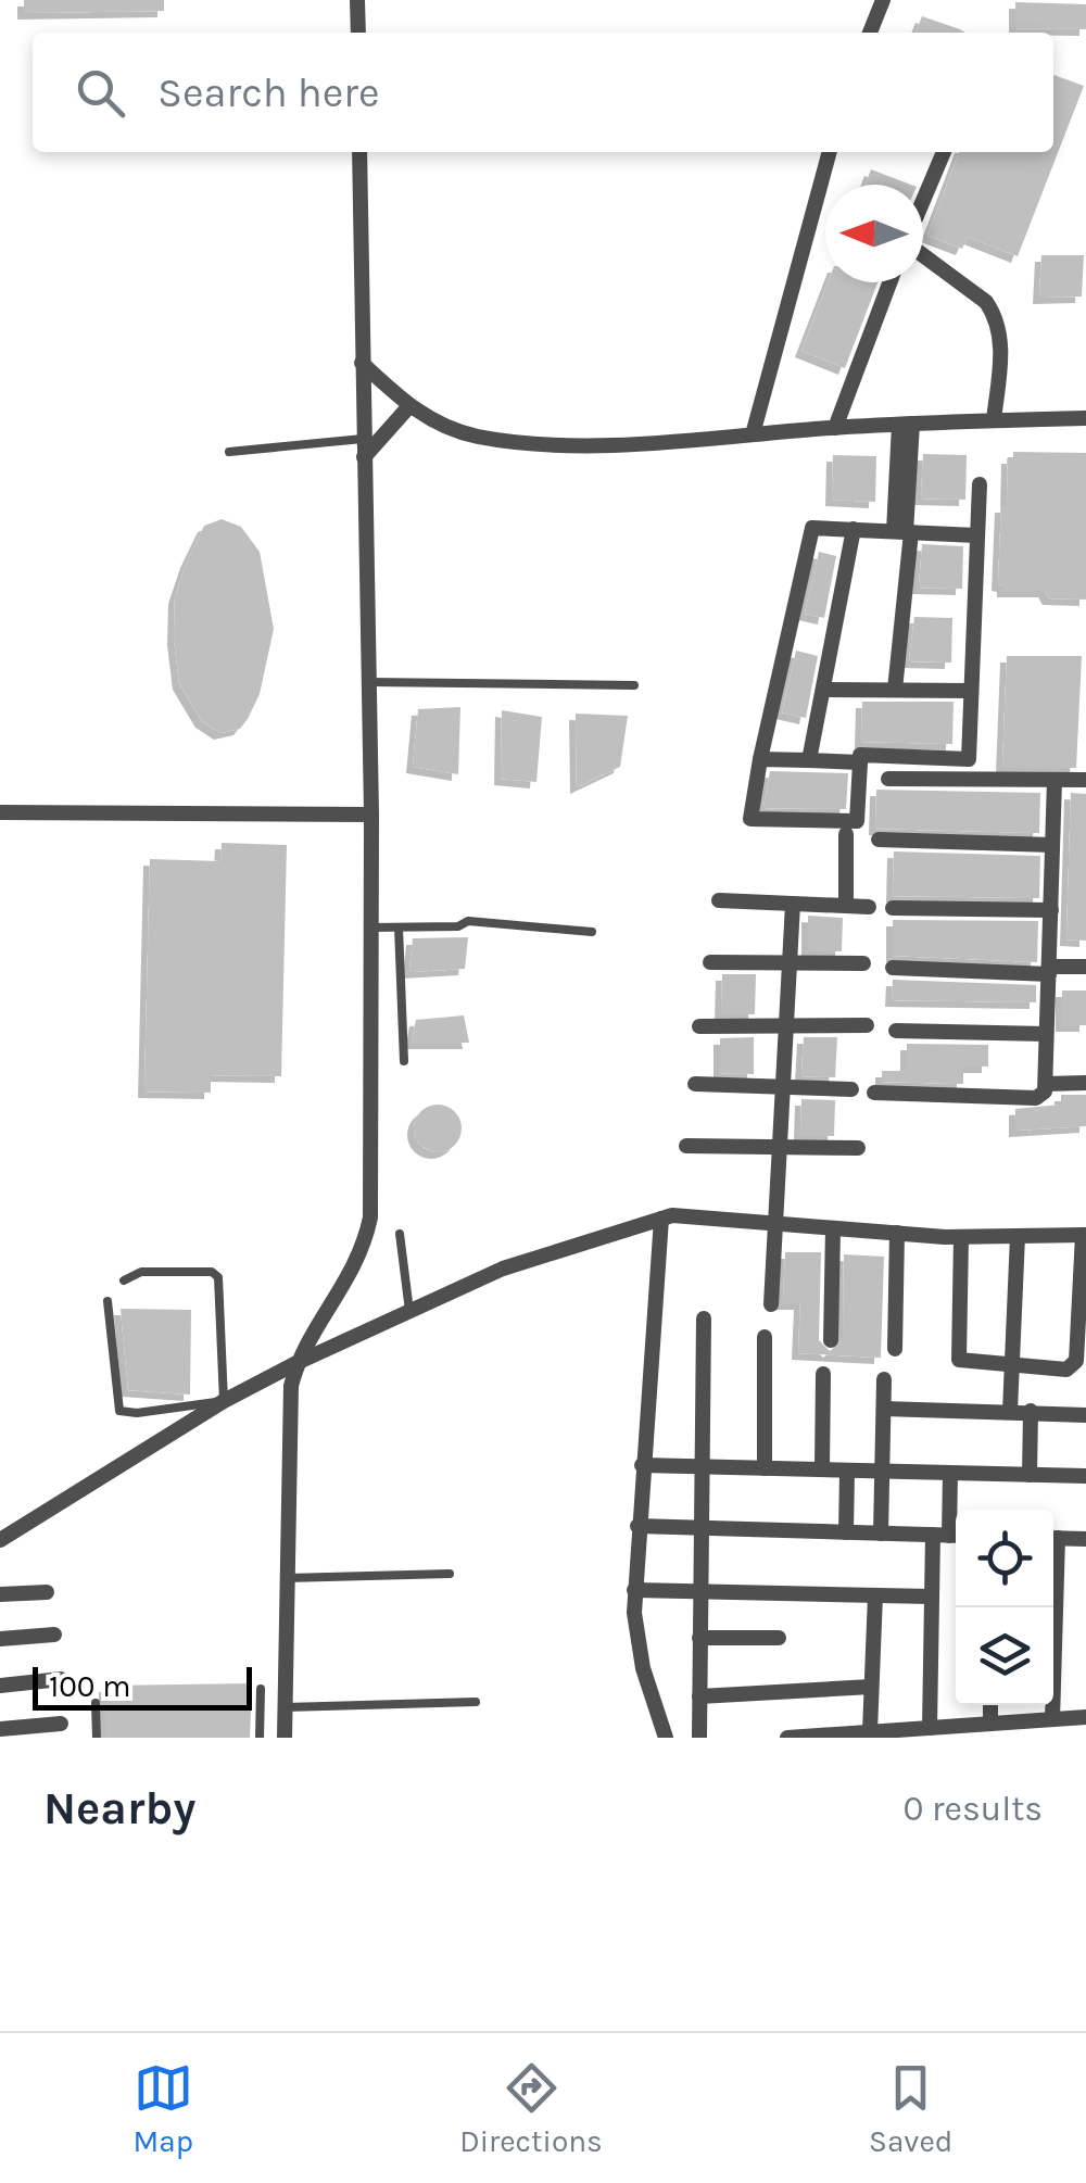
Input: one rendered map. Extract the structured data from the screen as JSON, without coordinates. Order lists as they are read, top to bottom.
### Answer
{
  "scale_bar": "100 m",
  "north": "left",
  "page": {
    "search": "Search here",
    "scale": "100 m",
    "heading": ["Nearby", "0 results"],
    "nav": ["Map", "Directions", "Saved"]
  }
}
